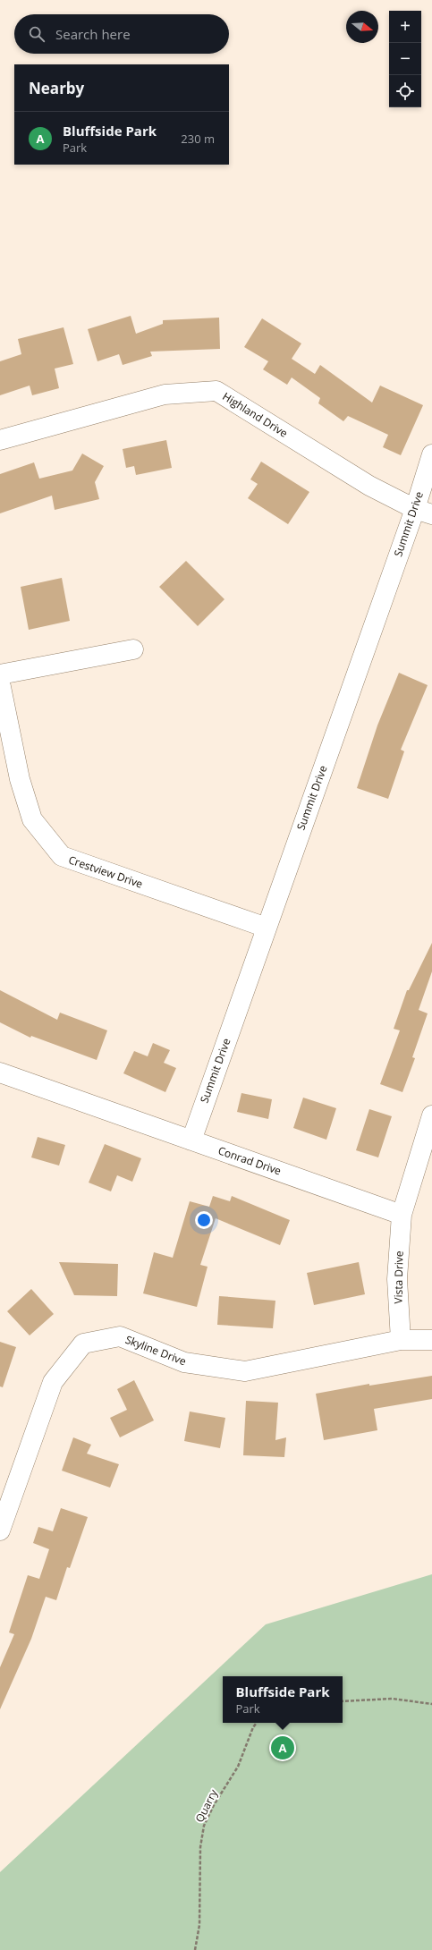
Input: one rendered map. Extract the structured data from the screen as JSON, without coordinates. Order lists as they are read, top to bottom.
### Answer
{
  "streets": {
    "street": [
      "Highland Drive",
      "Summit Drive",
      "Crestview Drive",
      "Conrad Drive",
      "Vista Drive",
      "Skyline Drive"
    ],
    "path": ["Quarry"]
  },
  "crossings": [
    ["Highland Drive", "Summit Drive"],
    ["Summit Drive", "Crestview Drive"],
    ["Summit Drive", "Conrad Drive"],
    ["Conrad Drive", "Vista Drive"],
    ["Vista Drive", "Skyline Drive"]
  ],
  "north": "right",
  "page": {
    "map_buttons": ["+", "−"],
    "search": "Search here",
    "heading": "Nearby",
    "list": [
      {
        "mark": "A",
        "name": "Bluffside Park",
        "note": "Park",
        "value": "230 m"
      }
    ],
    "popup": ["Bluffside Park", "Park"],
    "pins": "A"
  }
}
